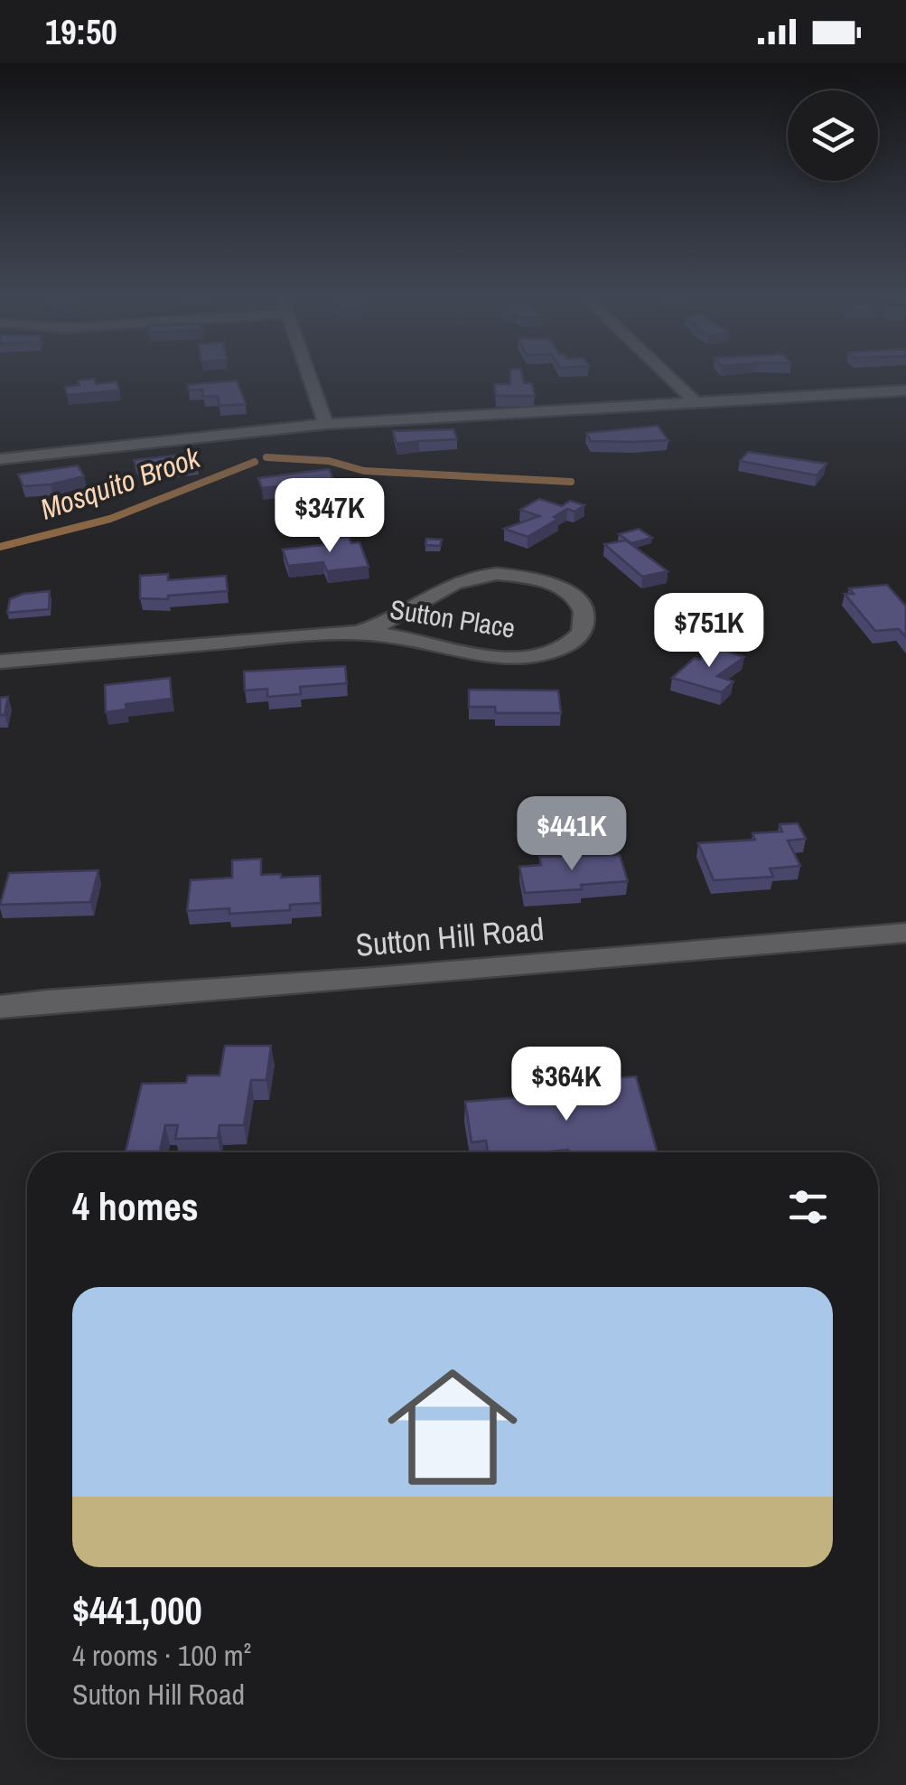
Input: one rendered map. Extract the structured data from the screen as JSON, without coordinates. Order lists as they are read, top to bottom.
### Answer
{
  "streets": {
    "street": ["Sutton Place", "Sutton Hill Road"]
  },
  "water": ["Mosquito Brook"],
  "page": {
    "status": "19:50",
    "price": [
      "$347K",
      "$751K",
      "$441K",
      "$364K"
    ],
    "heading": "4 homes",
    "list": [
      {
        "name": "$441,000",
        "note": "4 rooms · 100 m² · Sutton Hill Road"
      }
    ]
  }
}
